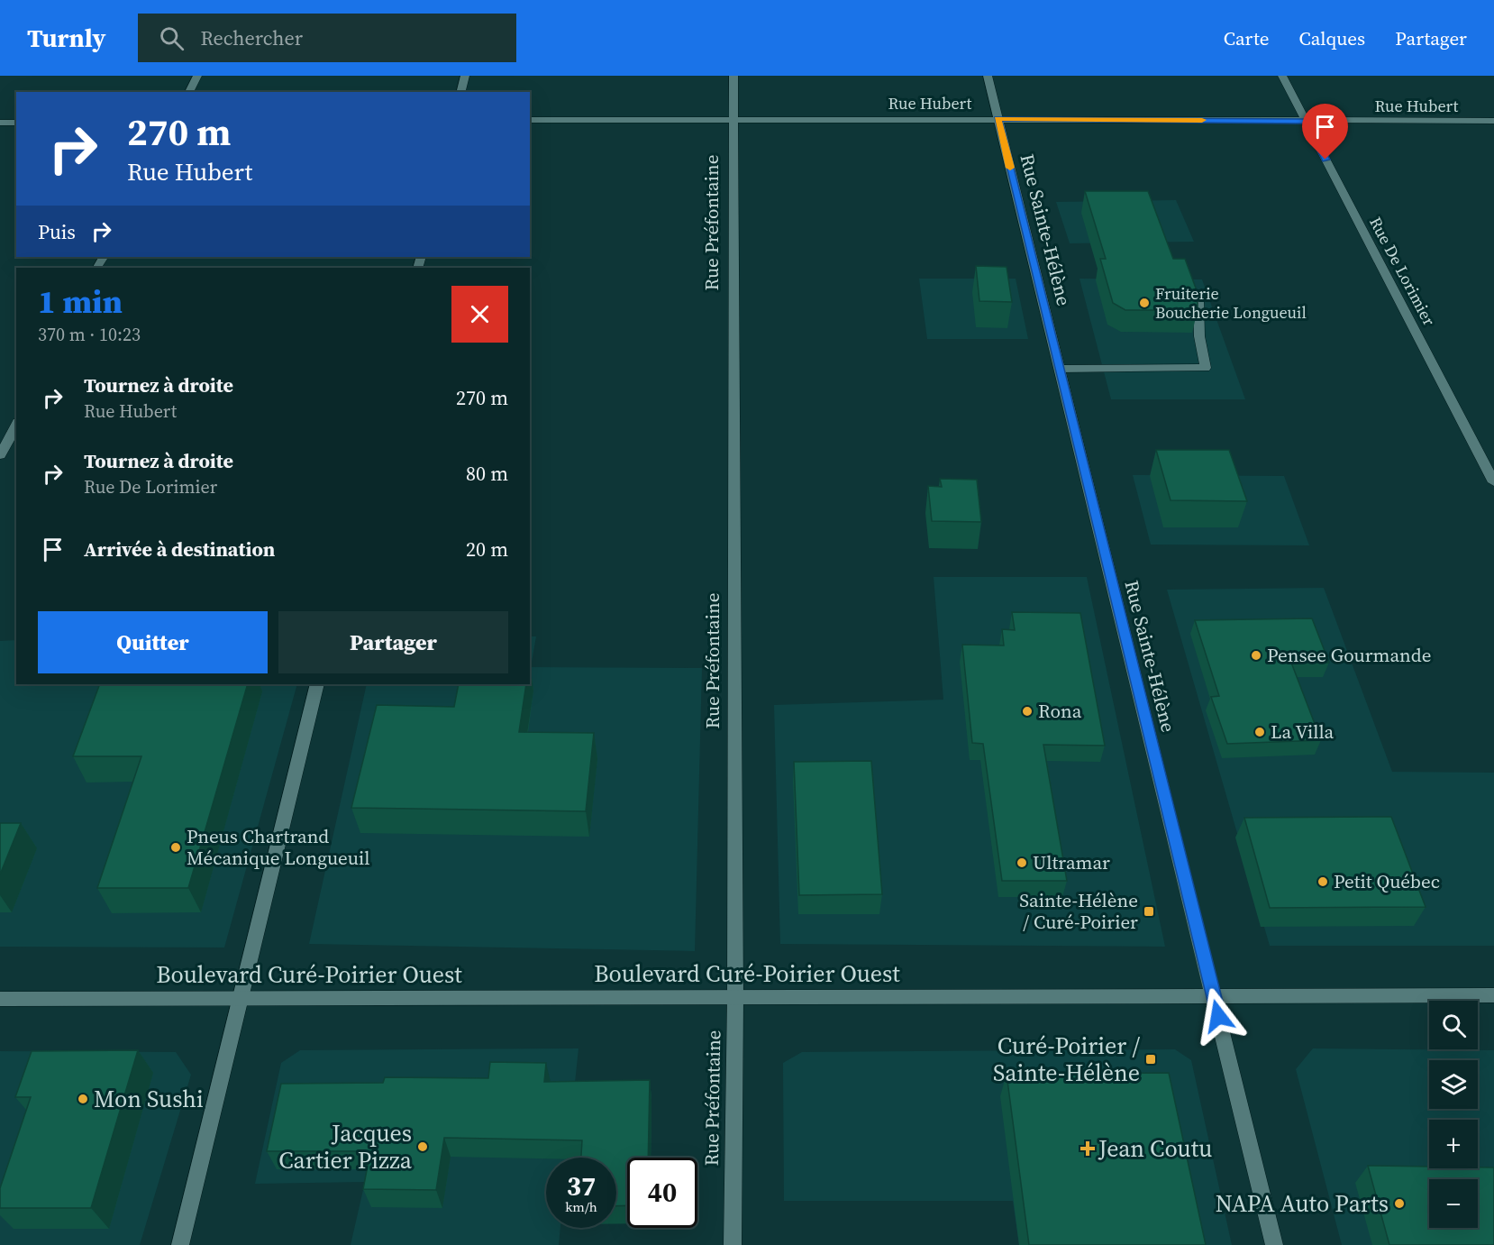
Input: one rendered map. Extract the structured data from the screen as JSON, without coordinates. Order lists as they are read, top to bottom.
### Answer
{
  "streets": {
    "street": [
      "Rue Hubert",
      "Rue Préfontaine",
      "Rue Sainte-Hélène",
      "Rue De Lorimier",
      "Boulevard Curé-Poirier Ouest"
    ]
  },
  "crossings": [
    ["Rue Hubert", "Rue Préfontaine"],
    ["Rue Hubert", "Rue Sainte-Hélène"],
    ["Rue Hubert", "Rue De Lorimier"],
    ["Rue Préfontaine", "Boulevard Curé-Poirier Ouest"],
    ["Rue Sainte-Hélène", "Boulevard Curé-Poirier Ouest"]
  ],
  "places": {
    "other": [
      "Fruiterie Boucherie Longueuil",
      "Pensee Gourmande",
      "Rona",
      "La Villa",
      "Pneus Chartrand Mécanique Longueuil",
      "Ultramar",
      "Petit Québec",
      "Mon Sushi",
      "Jacques Cartier Pizza",
      "NAPA Auto Parts"
    ],
    "transit": ["Sainte-Hélène / Curé-Poirier", "Curé-Poirier / Sainte-Hélène"],
    "health": ["Jean Coutu"]
  },
  "page": {
    "header": "Turnly",
    "search": "Rechercher",
    "nav": ["Carte", "Calques", "Partager"],
    "turn": ["270 m", "Rue Hubert"],
    "then": "Puis",
    "heading": ["1 min", "370 m · 10:23"],
    "list": [
      {
        "name": "Tournez à droite",
        "note": "Rue Hubert",
        "value": "270 m"
      },
      {
        "name": "Tournez à droite",
        "note": "Rue De Lorimier",
        "value": "80 m"
      },
      {
        "name": "Arrivée à destination",
        "value": "20 m"
      }
    ],
    "buttons": ["Quitter", "Partager"],
    "map_buttons": ["+", "−"],
    "speed": "37 km/h",
    "limit": "40"
  }
}
